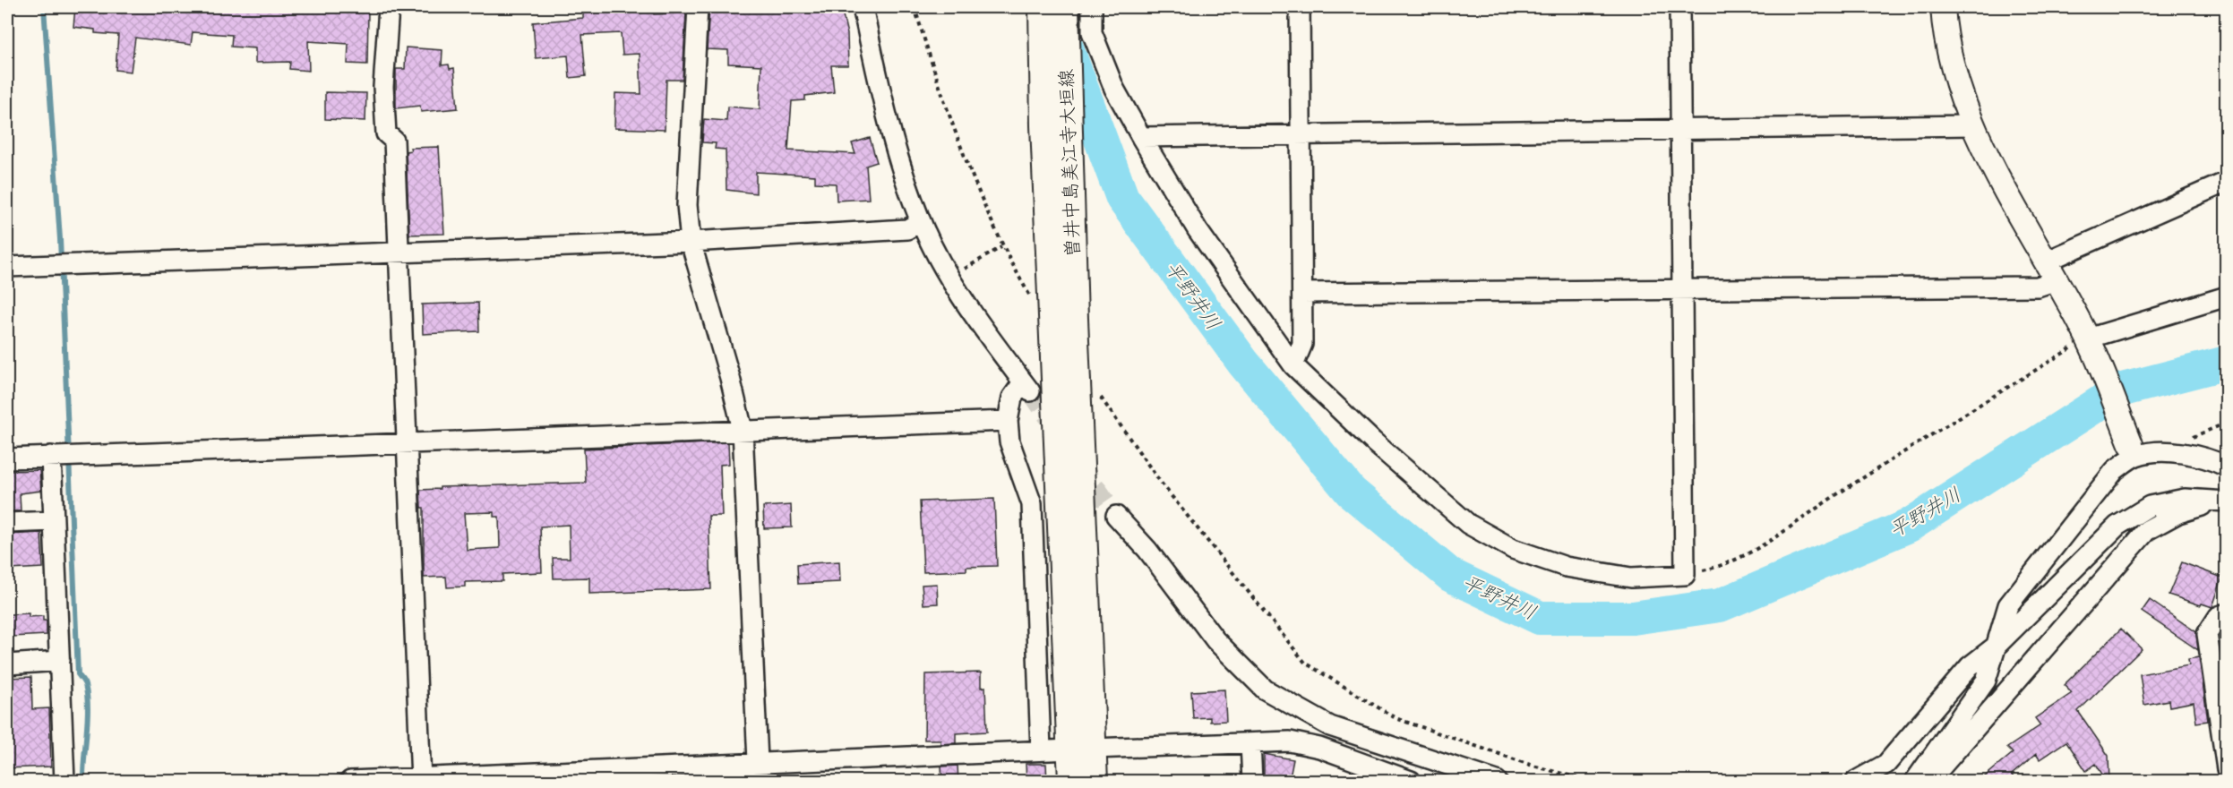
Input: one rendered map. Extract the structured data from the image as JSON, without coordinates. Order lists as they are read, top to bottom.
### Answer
{
  "streets": {
    "main road": ["曽井中島美江寺大垣線"]
  },
  "water": ["平野井川"]
}
